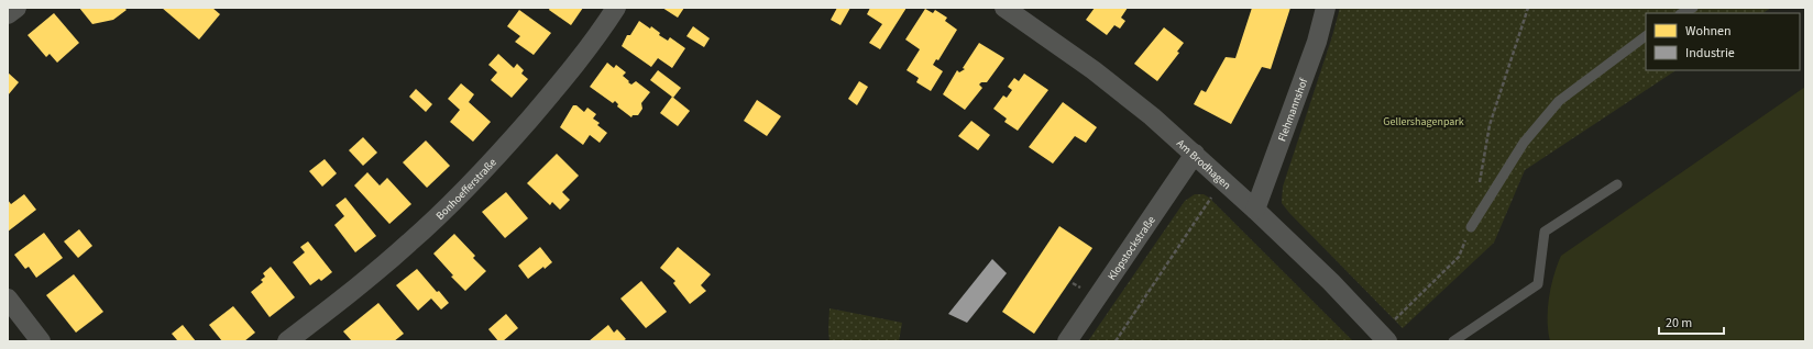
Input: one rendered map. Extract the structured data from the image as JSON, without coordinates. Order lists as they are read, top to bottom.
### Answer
{
  "streets": {
    "street": [
      "Flehmannshof",
      "Am Brodhagen",
      "Bonhoefferstraße",
      "Klopstockstraße"
    ]
  },
  "crossings": [
    ["Flehmannshof", "Am Brodhagen"],
    ["Am Brodhagen", "Klopstockstraße"]
  ],
  "parks": ["Gellershagenpark"],
  "legend": ["Wohnen", "Industrie"],
  "scale_bar": "20 m"
}
